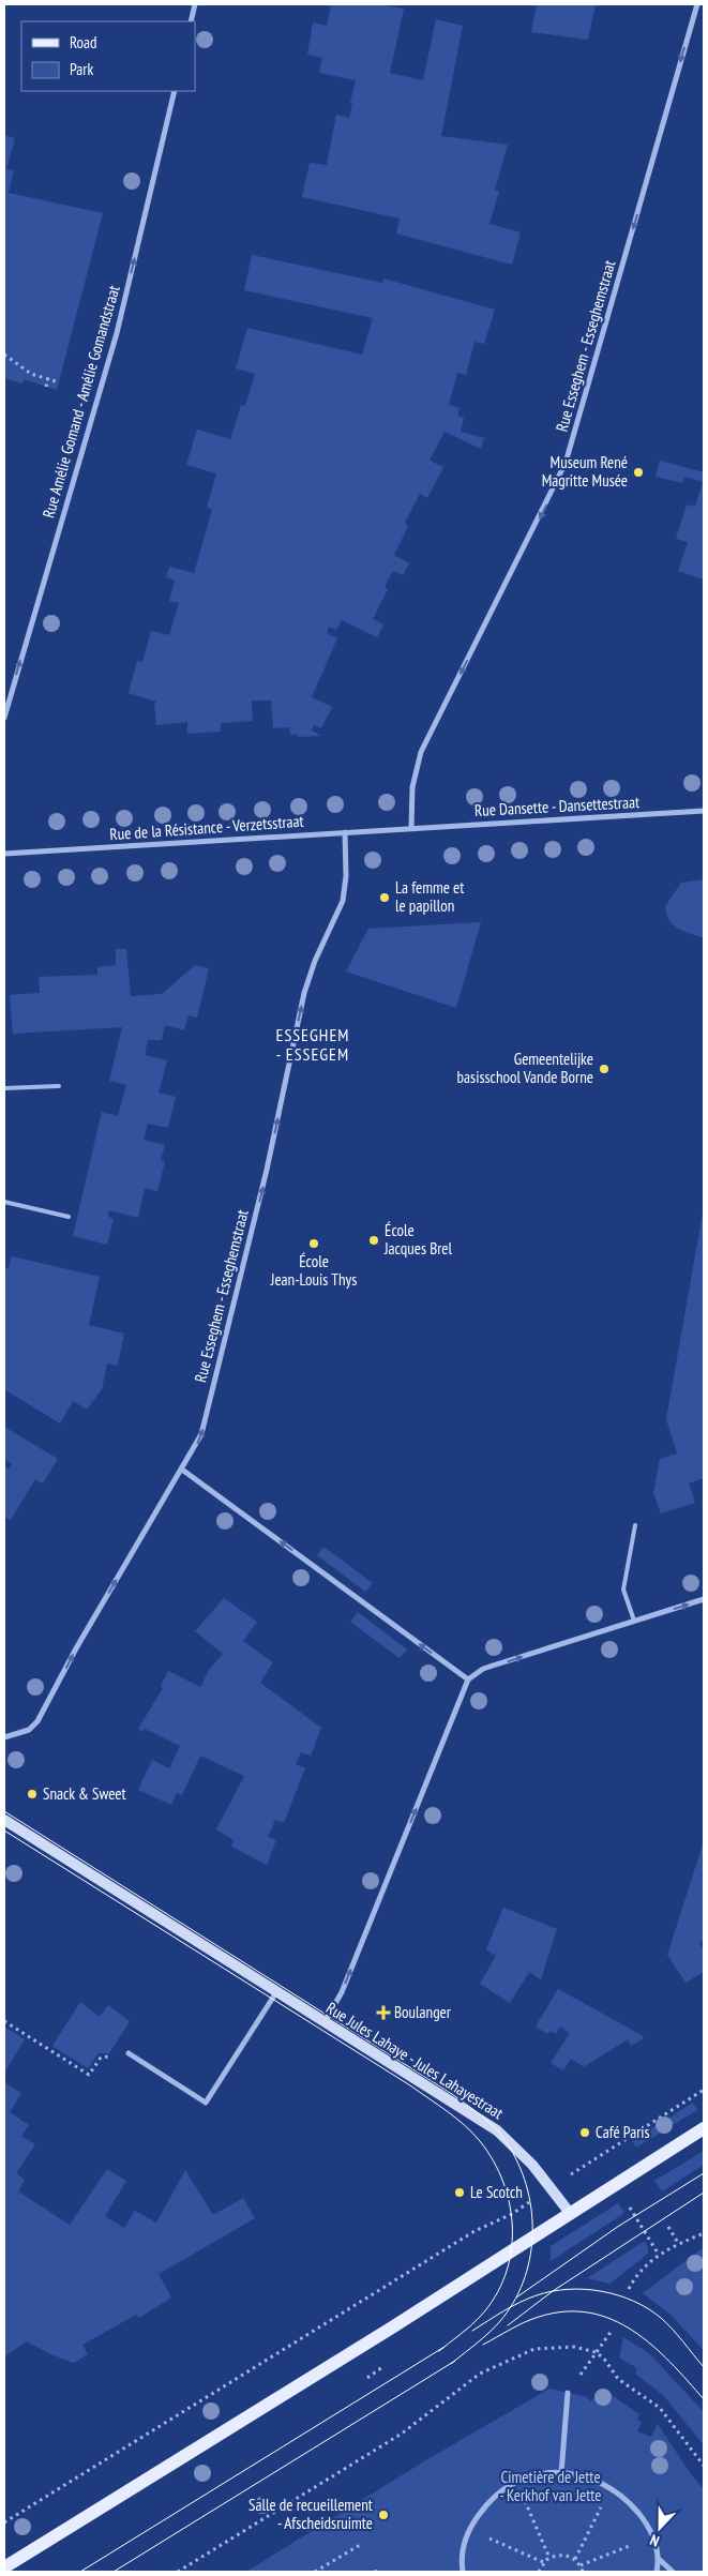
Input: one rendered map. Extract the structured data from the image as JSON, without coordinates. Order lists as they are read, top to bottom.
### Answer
{
  "streets": {
    "street": [
      "Rue Esseghem - Esseghemstraat",
      "Rue Amélie Gomand - Amélie Gomandstraat",
      "Rue Dansette - Dansettestraat",
      "Rue de la Résistance - Verzetsstraat",
      "Rue Jules Lahaye - Jules Lahayestraat"
    ]
  },
  "crossings": [
    ["Rue Esseghem - Esseghemstraat", "Rue Dansette - Dansettestraat"],
    ["Rue Esseghem - Esseghemstraat", "Rue de la Résistance - Verzetsstraat"],
    ["Rue Dansette - Dansettestraat", "Rue de la Résistance - Verzetsstraat"]
  ],
  "one_way": ["Rue Amélie Gomand - Amélie Gomandstraat"],
  "districts": ["ESSEGHEM - ESSEGEM"],
  "parks": ["Cimetière de Jette - Kerkhof van Jette"],
  "places": {
    "other": [
      "Museum René Magritte Musée",
      "La femme et le papillon",
      "Gemeentelijke basisschool Vande Borne",
      "École Jacques Brel",
      "École Jean-Louis Thys",
      "Snack & Sweet",
      "Café Paris",
      "Le Scotch",
      "Salle de recueillement - Afscheidsruimte"
    ],
    "health": ["Boulanger"]
  },
  "legend": ["Road", "Park"],
  "north": "bottom"
}
